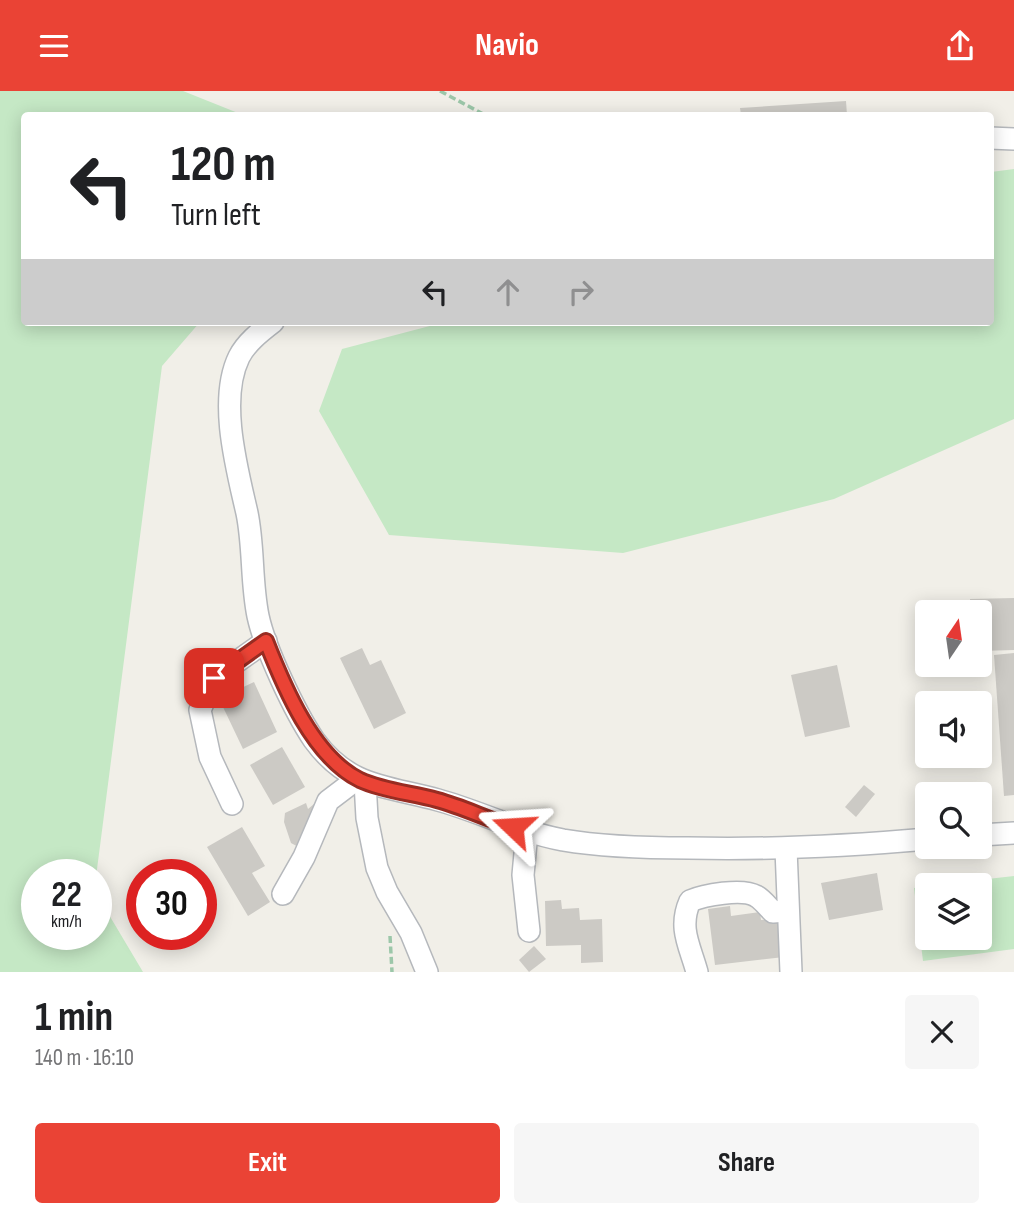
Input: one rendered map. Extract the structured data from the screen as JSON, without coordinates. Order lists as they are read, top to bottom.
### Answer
{
  "north": "top",
  "page": {
    "header": "Navio",
    "turn": ["120 m", "Turn left"],
    "speed": "22 km/h",
    "limit": "30",
    "heading": ["1 min", "140 m · 16:10"],
    "buttons": ["Exit", "Share"]
  }
}
